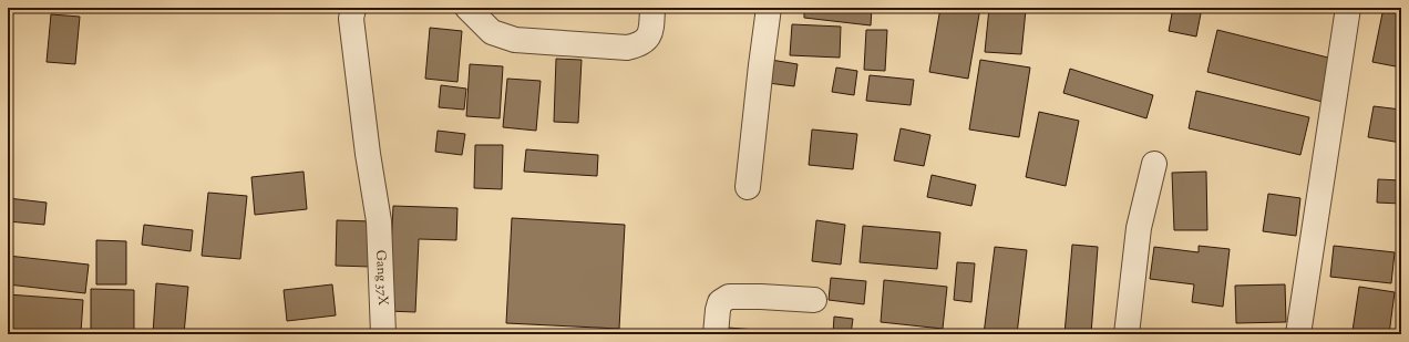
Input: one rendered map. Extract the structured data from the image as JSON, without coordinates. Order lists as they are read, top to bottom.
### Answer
{
  "streets": {
    "street": ["Gang 37X"]
  }
}
